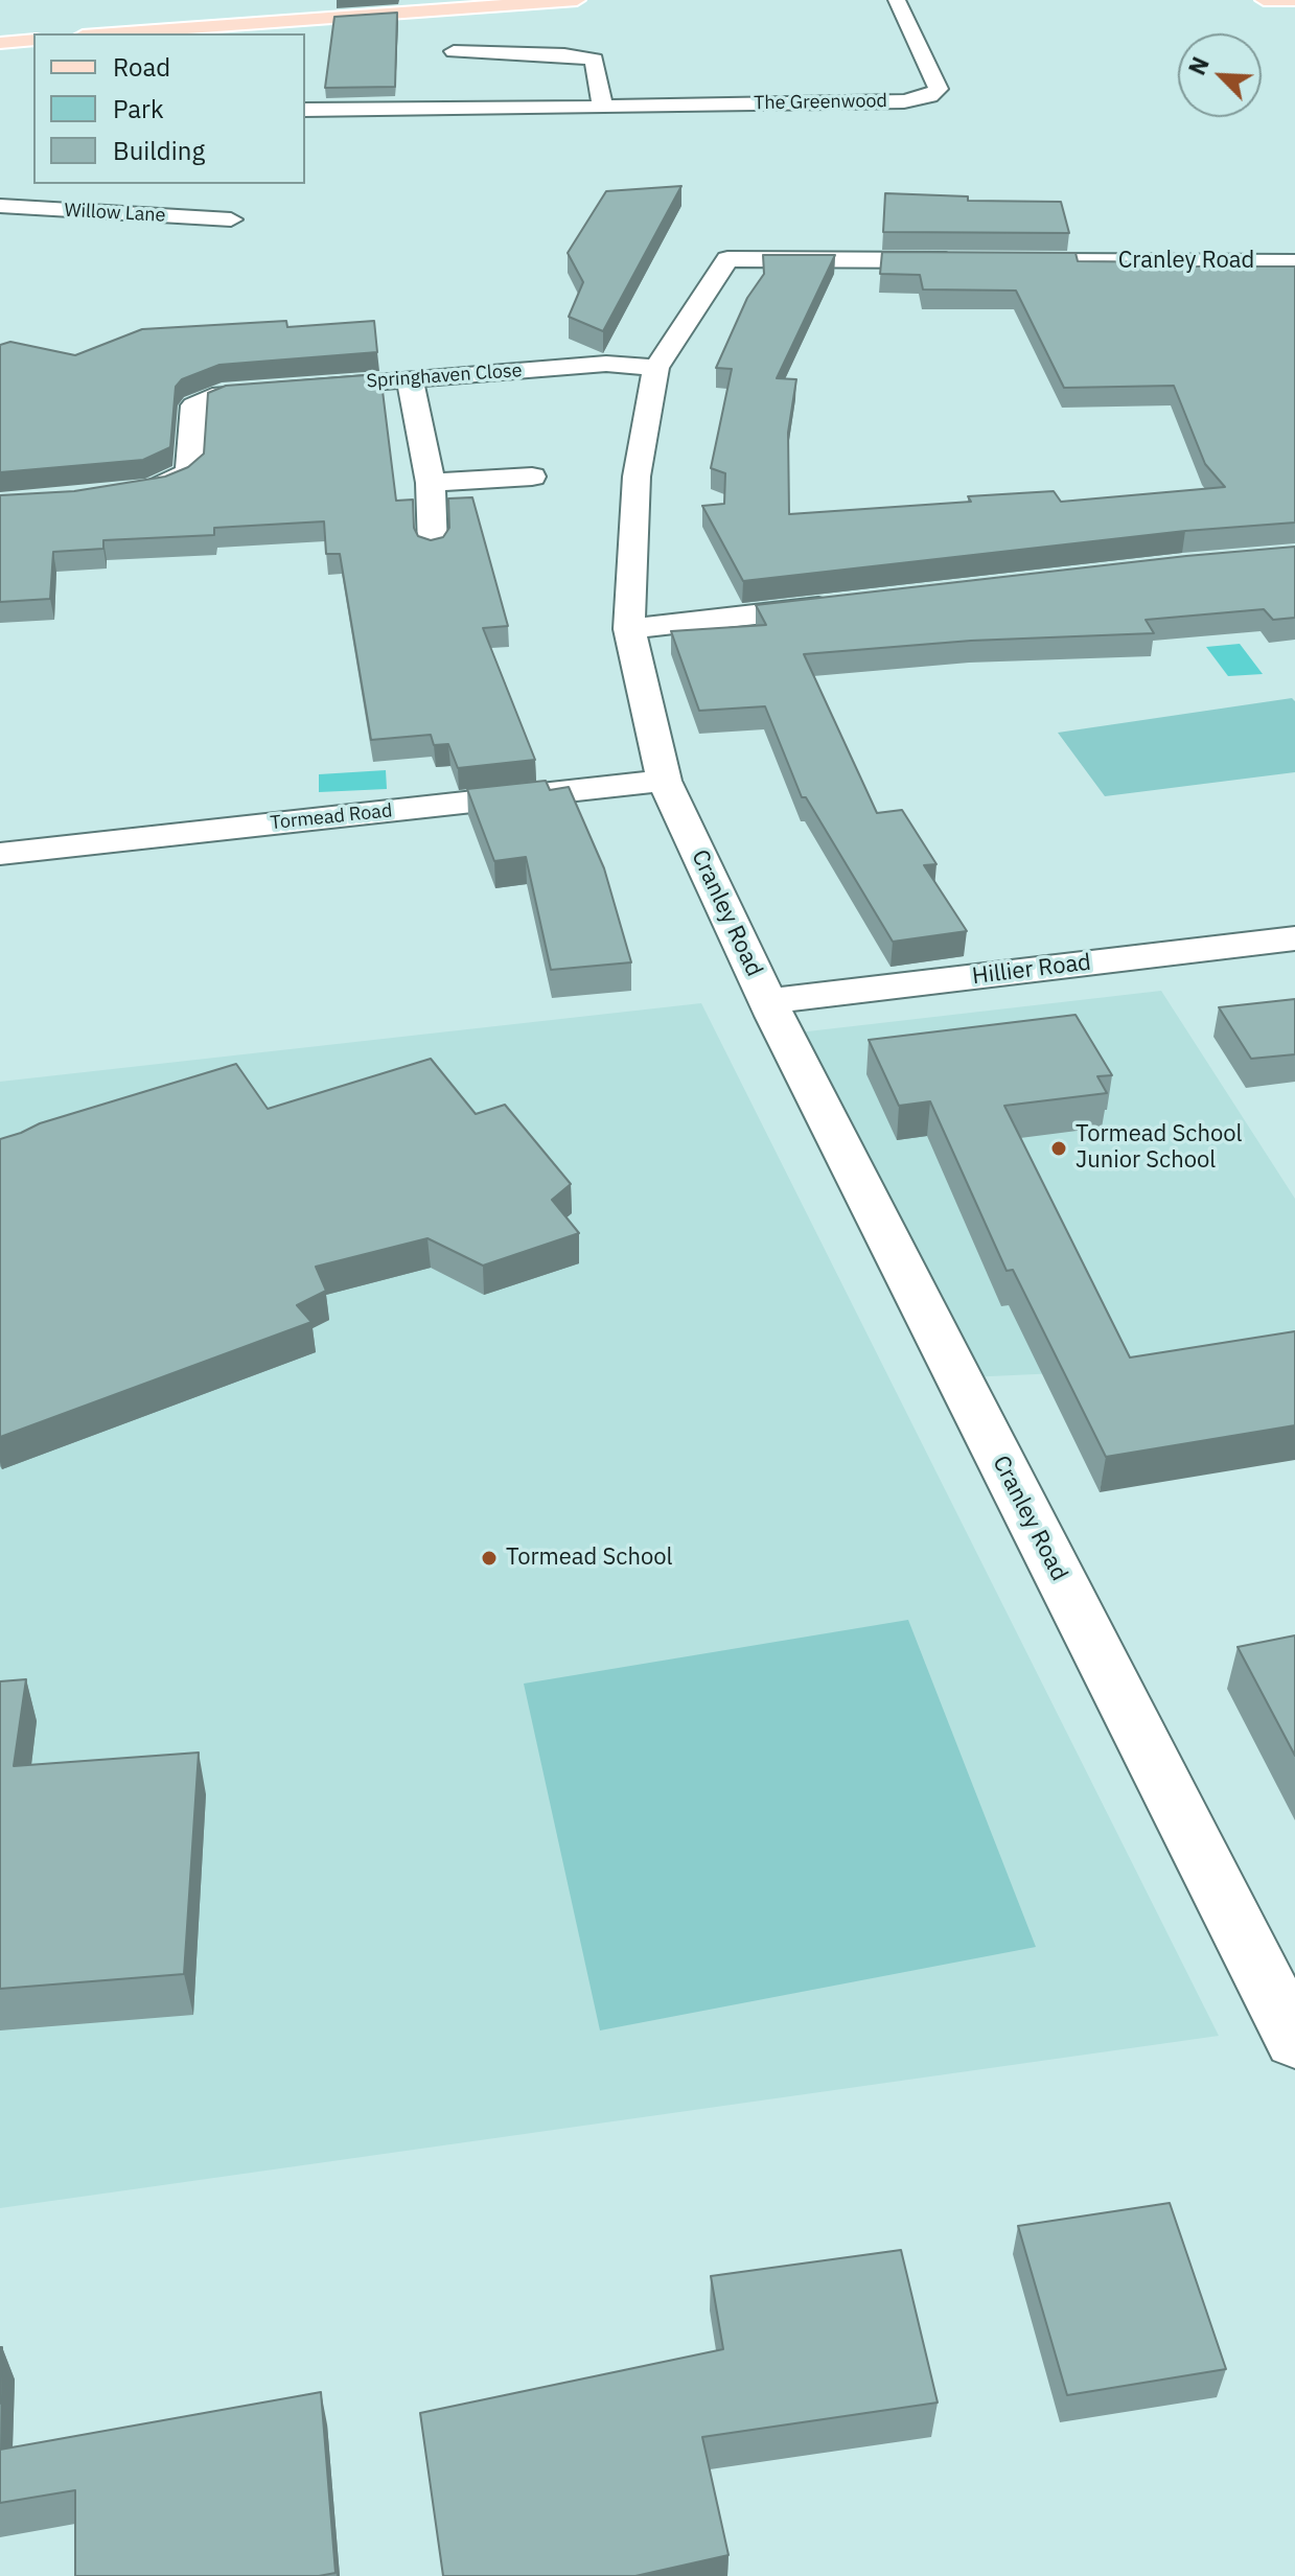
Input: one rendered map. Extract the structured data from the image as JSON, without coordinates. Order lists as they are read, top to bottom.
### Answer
{
  "streets": {
    "street": [
      "The Greenwood",
      "Willow Lane",
      "Cranley Road",
      "Springhaven Close",
      "Tormead Road",
      "Hillier Road"
    ]
  },
  "crossings": [
    ["Cranley Road", "Springhaven Close"],
    ["Cranley Road", "Tormead Road"],
    ["Cranley Road", "Hillier Road"]
  ],
  "places": ["Tormead School Junior School", "Tormead School"],
  "legend": ["Road", "Park", "Building"],
  "north": "top left"
}
